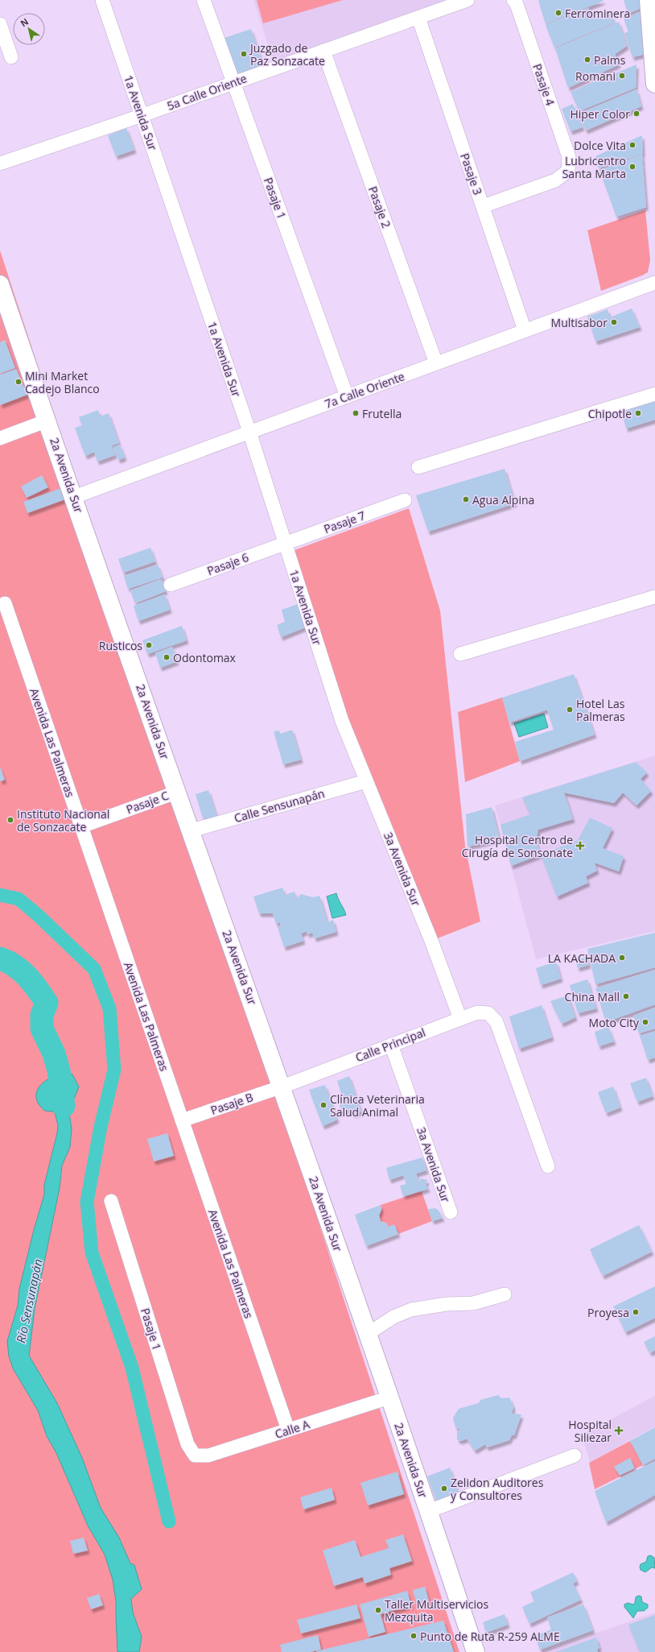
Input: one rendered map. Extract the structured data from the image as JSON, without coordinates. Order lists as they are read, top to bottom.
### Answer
{
  "streets": {
    "street": [
      "Pasaje 4",
      "5a Calle Oriente",
      "1a Avenida Sur",
      "Pasaje 3",
      "Pasaje 1",
      "Pasaje 2",
      "7a Calle Oriente",
      "2a Avenida Sur",
      "Pasaje 7",
      "Pasaje 6",
      "Avenida Las Palmeras",
      "Pasaje C",
      "Calle Sensunapán",
      "3a Avenida Sur",
      "Calle Principal",
      "Pasaje B",
      "Calle A"
    ]
  },
  "crossings": [
    ["Pasaje 4", "Pasaje 3"],
    ["5a Calle Oriente", "1a Avenida Sur"],
    ["5a Calle Oriente", "Pasaje 3"],
    ["5a Calle Oriente", "Pasaje 1"],
    ["5a Calle Oriente", "Pasaje 2"],
    ["1a Avenida Sur", "7a Calle Oriente"],
    ["1a Avenida Sur", "Pasaje 7"],
    ["1a Avenida Sur", "Pasaje 6"],
    ["1a Avenida Sur", "3a Avenida Sur"],
    ["Pasaje 3", "7a Calle Oriente"],
    ["Pasaje 1", "7a Calle Oriente"],
    ["Pasaje 1", "Calle A"],
    ["Pasaje 2", "7a Calle Oriente"],
    ["7a Calle Oriente", "2a Avenida Sur"],
    ["2a Avenida Sur", "Pasaje C"],
    ["2a Avenida Sur", "Calle Sensunapán"],
    ["2a Avenida Sur", "Calle Principal"],
    ["2a Avenida Sur", "Pasaje B"],
    ["2a Avenida Sur", "Calle A"],
    ["Pasaje 7", "Pasaje 6"],
    ["Avenida Las Palmeras", "Pasaje C"],
    ["Avenida Las Palmeras", "Pasaje B"],
    ["Avenida Las Palmeras", "Calle A"],
    ["Calle Sensunapán", "3a Avenida Sur"],
    ["3a Avenida Sur", "Calle Principal"],
    ["Calle Principal", "Pasaje B"]
  ],
  "water": ["Río Sensunapán"],
  "places": {
    "other": [
      "Ferrominera",
      "Juzgado de Paz Sonzacate",
      "Palms",
      "Romani",
      "Hiper Color",
      "Dolce Vita",
      "Lubricentro Santa Marta",
      "Multisabor",
      "Mini Market Cadejo Blanco",
      "Frutella",
      "Chipotle",
      "Agua Alpina",
      "Rusticos",
      "Odontomax",
      "Hotel Las Palmeras",
      "Instituto Nacional de Sonzacate",
      "LA KACHADA",
      "China Mall",
      "Moto City",
      "Clínica Veterinaria Salud Animal",
      "Proyesa",
      "Zelidon Auditores y Consultores",
      "Taller Multiservicios Mezquita",
      "Punto de Ruta R-259 ALME"
    ],
    "health": ["Hospital Centro de Cirugía de Sonsonate", "Hospital Siliezar"]
  },
  "north": "top left"
}
